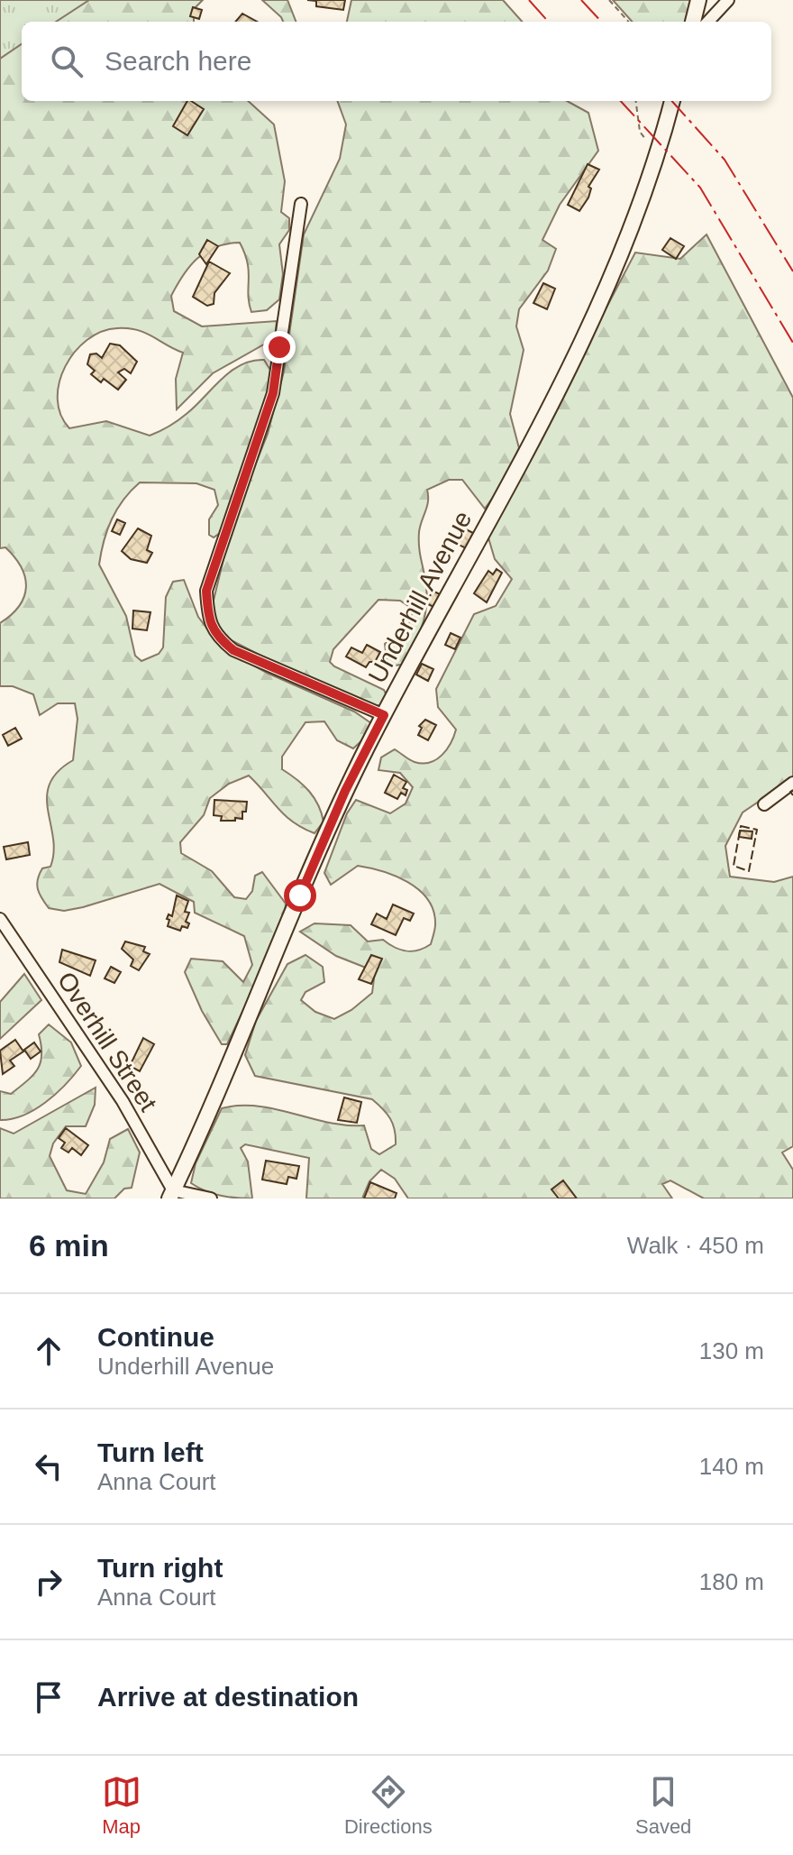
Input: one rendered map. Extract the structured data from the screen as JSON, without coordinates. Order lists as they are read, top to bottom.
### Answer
{
  "streets": {
    "main road": ["Underhill Avenue"],
    "street": ["Overhill Street"]
  },
  "crossings": [
    ["Underhill Avenue", "Overhill Street"]
  ],
  "page": {
    "search": "Search here",
    "heading": ["6 min", "Walk · 450 m"],
    "list": [
      ["Continue", "Underhill Avenue", "130 m"],
      ["Turn left", "Anna Court", "140 m"],
      ["Turn right", "Anna Court", "180 m"],
      "Arrive at destination"
    ],
    "nav": ["Map", "Directions", "Saved"]
  }
}
